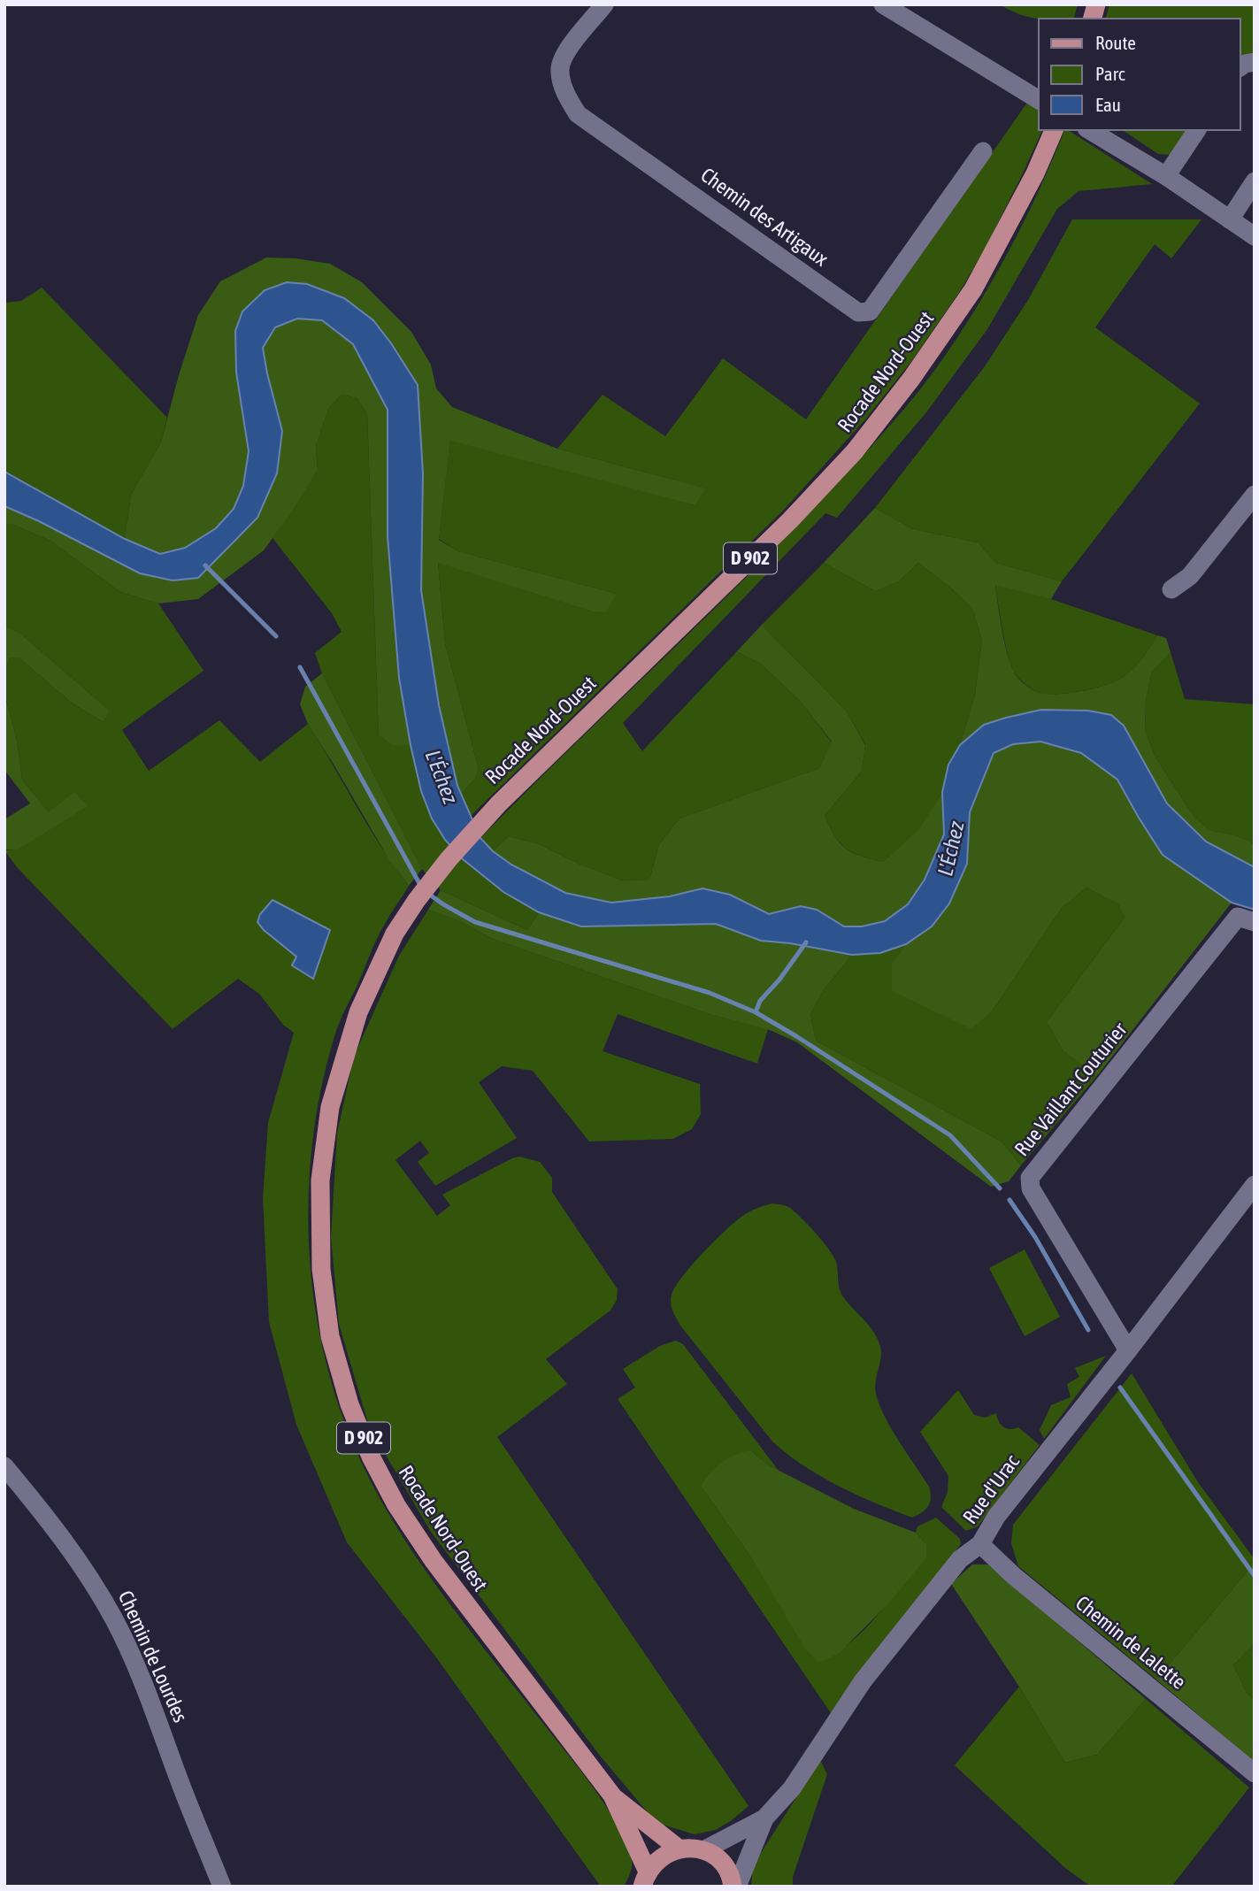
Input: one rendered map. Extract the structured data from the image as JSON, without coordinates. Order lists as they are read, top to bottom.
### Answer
{
  "streets": {
    "main road": ["Rocade Nord-Ouest", "D 902"],
    "street": [
      "Chemin des Artigaux",
      "Rue Vaillant Couturier",
      "Rue d'Urac",
      "Chemin de Lalette",
      "Chemin de Lourdes"
    ]
  },
  "crossings": [
    ["Rue Vaillant Couturier", "Rue d'Urac"],
    ["Rue d'Urac", "Chemin de Lalette"]
  ],
  "water": ["L'Échez"],
  "legend": ["Route", "Parc", "Eau"]
}
